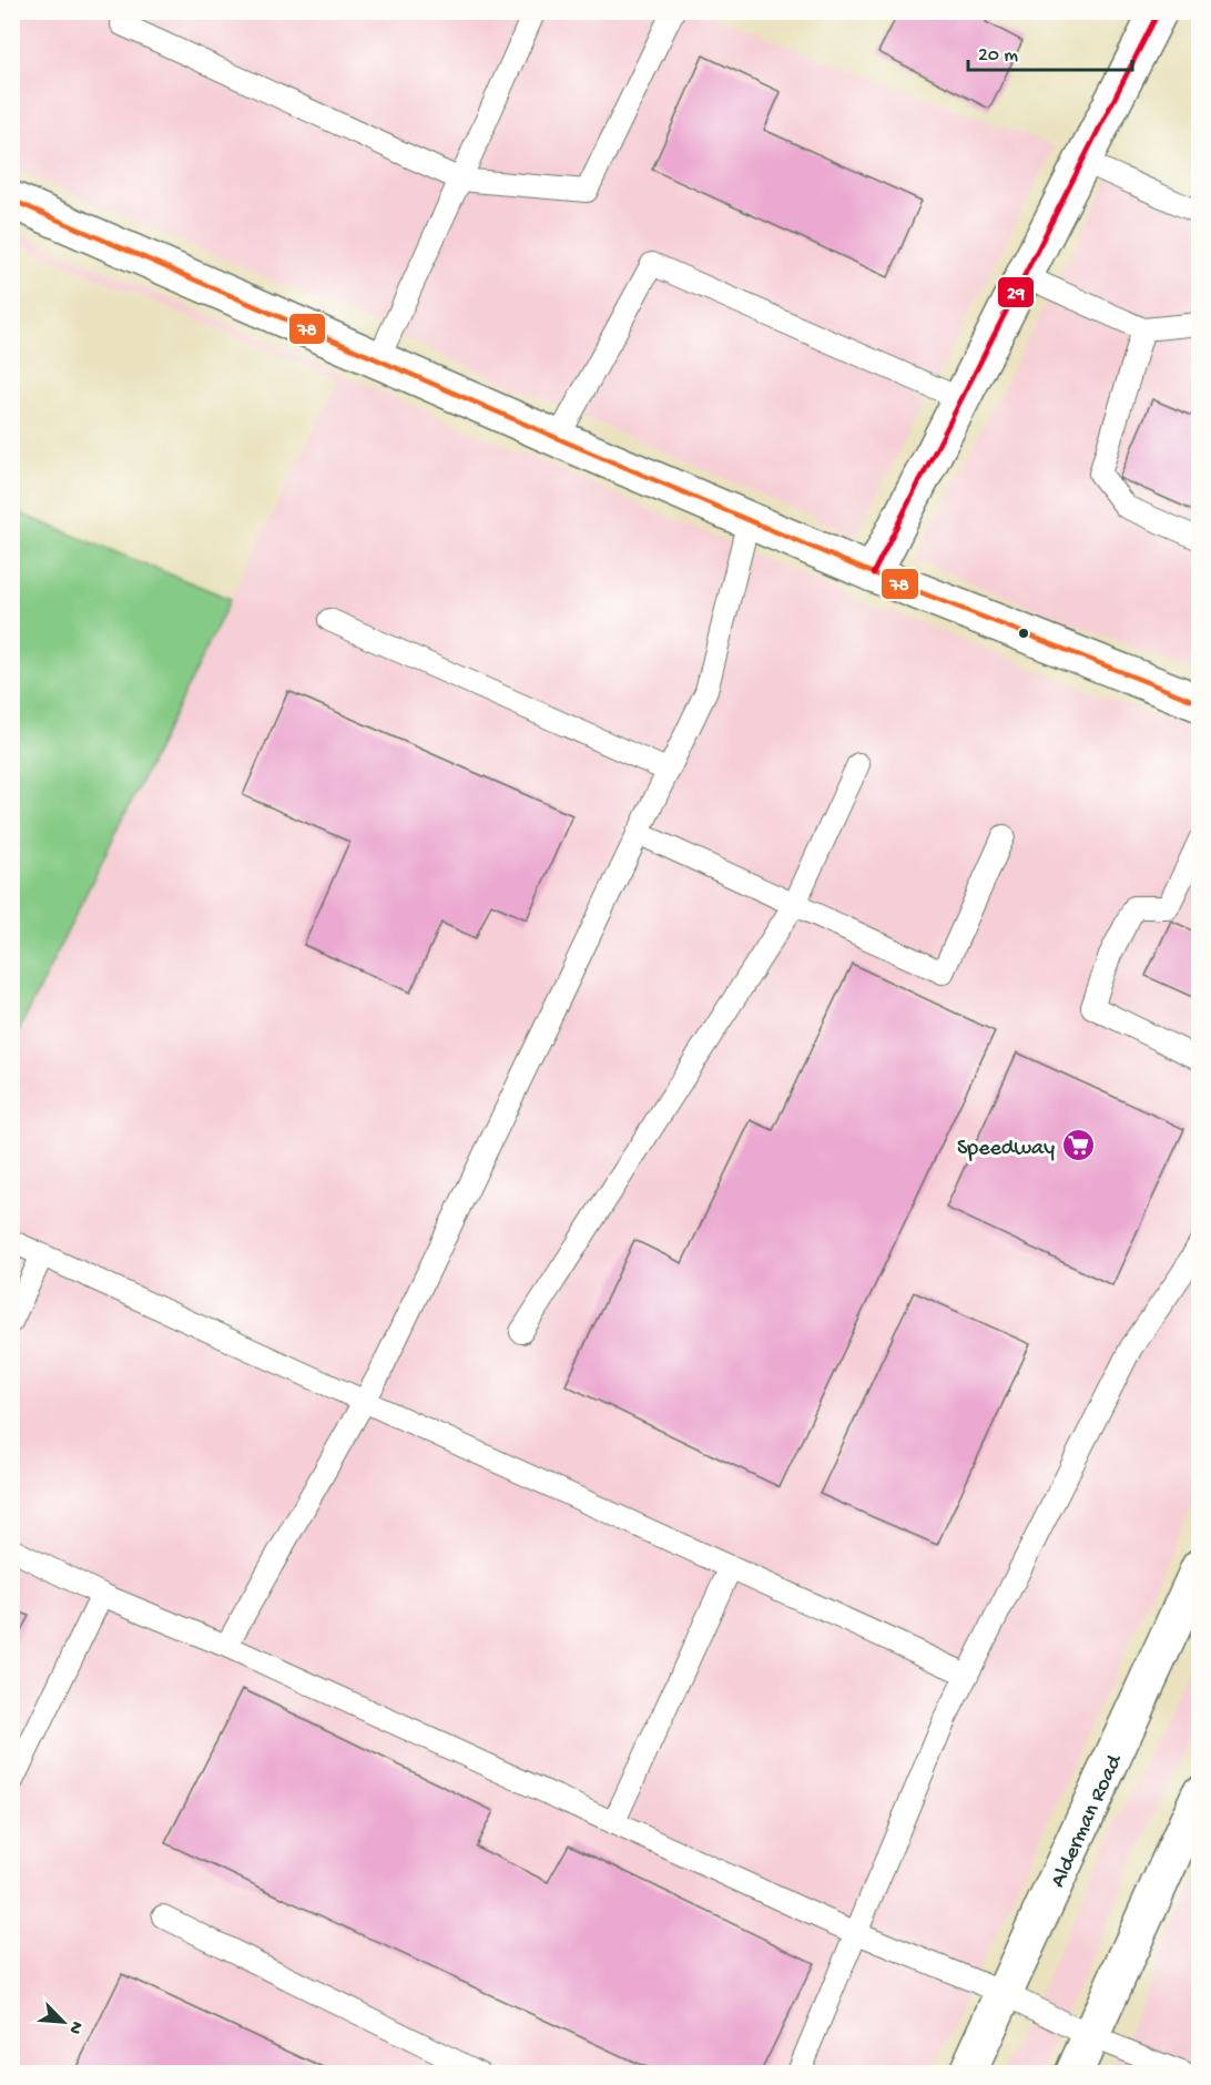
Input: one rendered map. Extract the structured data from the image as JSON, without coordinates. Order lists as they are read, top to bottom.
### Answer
{
  "streets": {
    "main road": ["Alderman Road"]
  },
  "places": {
    "supermarket": ["Speedway"]
  },
  "lines": ["transit line 29", "transit line 78"],
  "scale_bar": "20 m",
  "north": "bottom right"
}
